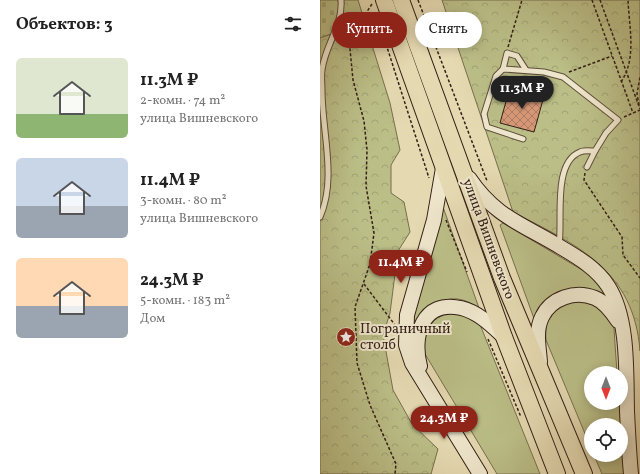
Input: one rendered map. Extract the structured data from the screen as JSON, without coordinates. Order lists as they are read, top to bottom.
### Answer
{
  "streets": {
    "main road": ["улица Вишневского"]
  },
  "places": {
    "place": ["Пограничный столб"]
  },
  "north": "bottom",
  "page": {
    "heading": "Объектов: 3",
    "chip": ["Купить", "Снять"],
    "list": [
      {
        "name": "11.3M ₽",
        "note": "2-комн. · 74 m² · улица Вишневского"
      },
      {
        "name": "11.4M ₽",
        "note": "3-комн. · 80 m² · улица Вишневского"
      },
      {
        "name": "24.3M ₽",
        "note": "5-комн. · 183 m² · Дом"
      }
    ],
    "price": ["11.3M ₽", "11.4M ₽", "24.3M ₽"]
  }
}
